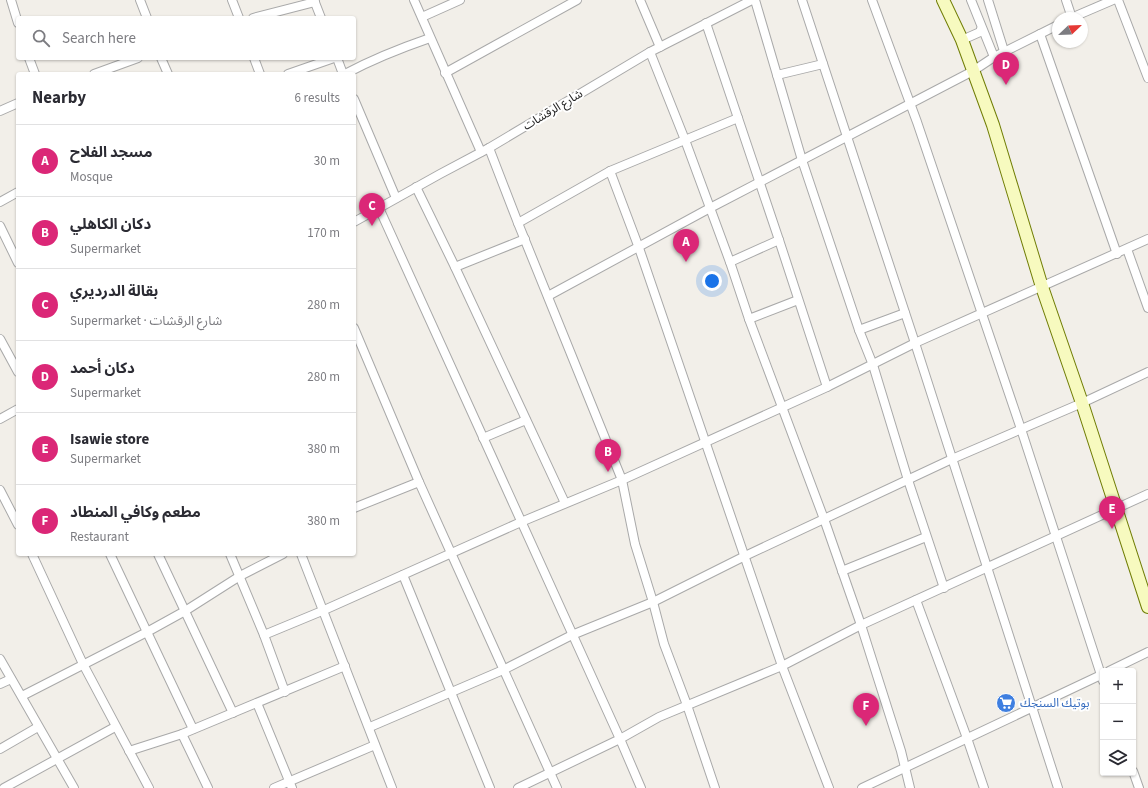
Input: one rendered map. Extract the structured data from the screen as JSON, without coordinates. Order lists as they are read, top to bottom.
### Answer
{
  "streets": {
    "street": ["شارع الرقشات"]
  },
  "places": {
    "supermarket": ["بوتيك السنجك"]
  },
  "north": "top right",
  "page": {
    "search": "Search here",
    "pins": [
      "D",
      "C",
      "A",
      "B",
      "E",
      "F"
    ],
    "heading": ["Nearby", "6 results"],
    "list": [
      {
        "mark": "A",
        "name": "مسجد الفلاح",
        "note": "Mosque",
        "value": "30 m"
      },
      {
        "mark": "B",
        "name": "دكان الكاهلي",
        "note": "Supermarket",
        "value": "170 m"
      },
      {
        "mark": "C",
        "name": "بقالة الدرديري",
        "note": "Supermarket · شارع الرقشات",
        "value": "280 m"
      },
      {
        "mark": "D",
        "name": "دكان أحمد",
        "note": "Supermarket",
        "value": "280 m"
      },
      {
        "mark": "E",
        "name": "Isawie store",
        "note": "Supermarket",
        "value": "380 m"
      },
      {
        "mark": "F",
        "name": "مطعم وكافي المنطاد",
        "note": "Restaurant",
        "value": "380 m"
      }
    ],
    "map_buttons": ["+", "−"]
  }
}
